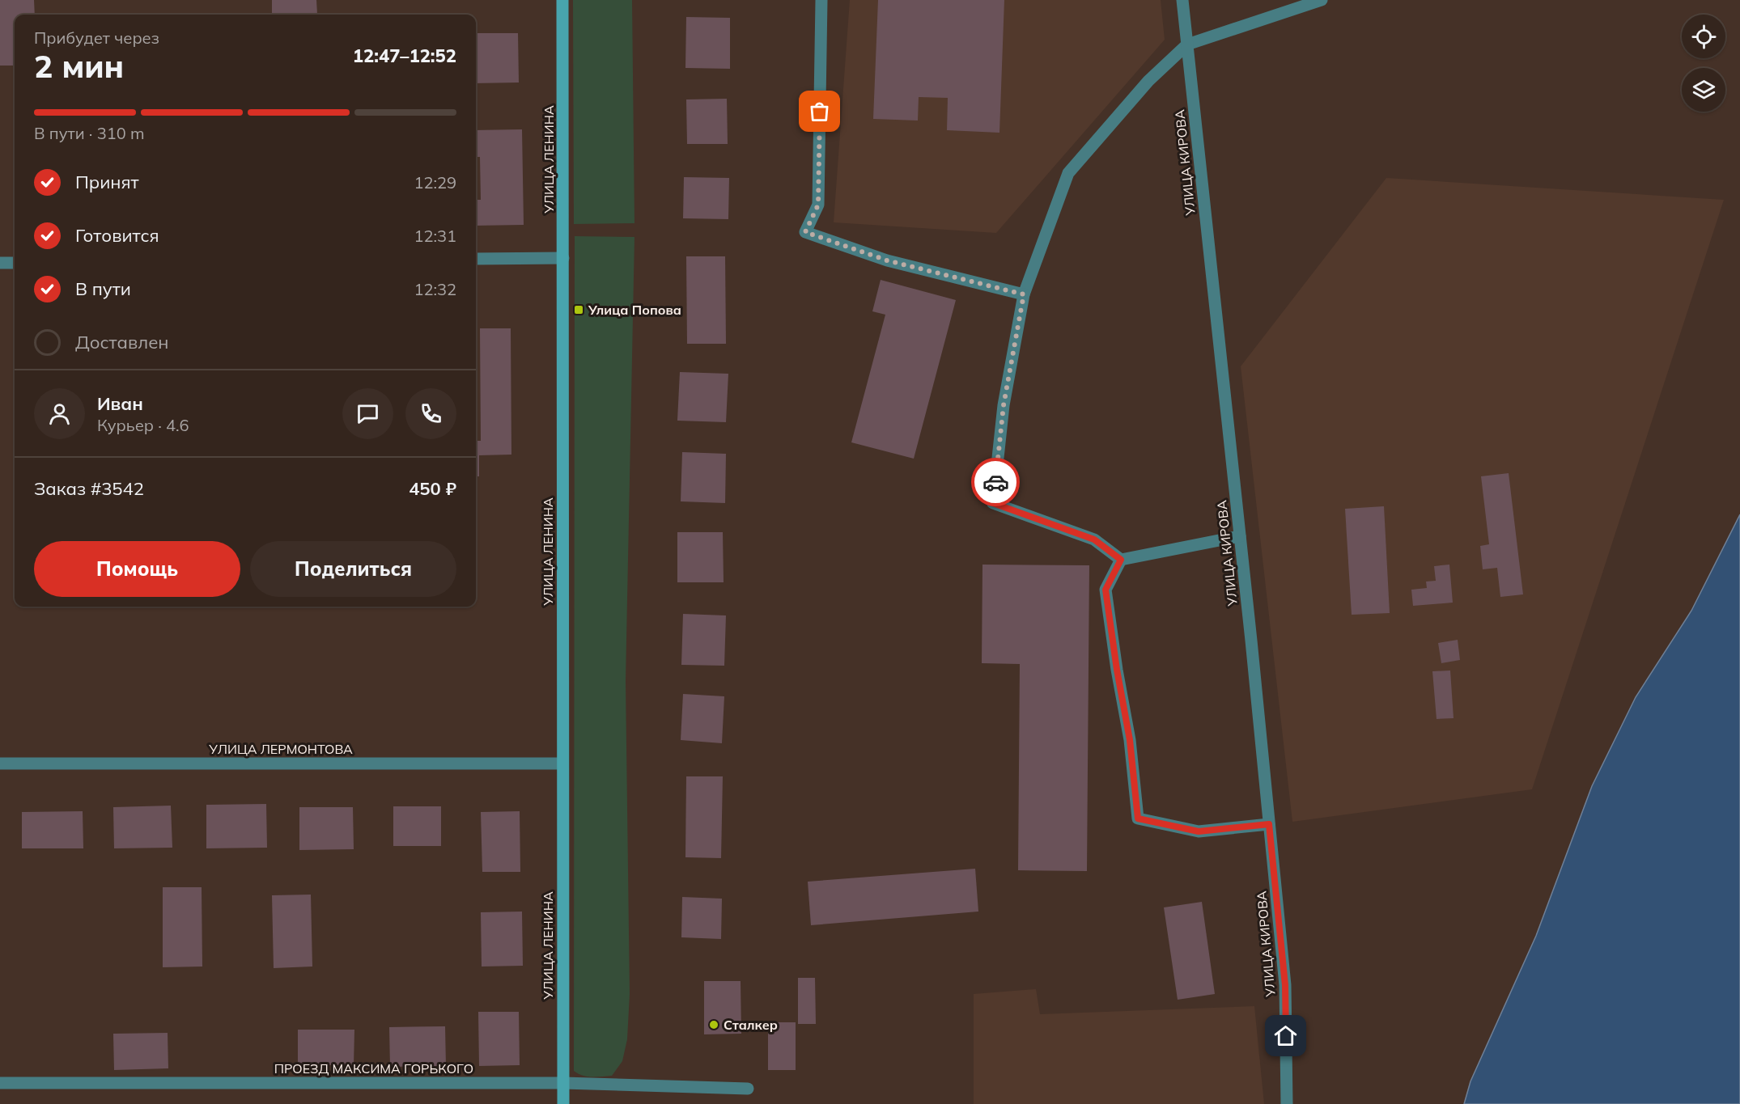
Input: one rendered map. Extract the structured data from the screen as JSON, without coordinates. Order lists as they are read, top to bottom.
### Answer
{
  "streets": {
    "street": [
      "УЛИЦА ЛЕНИНА",
      "УЛИЦА КИРОВА",
      "УЛИЦА ЛЕРМОНТОВА",
      "ПРОЕЗД МАКСИМА ГОРЬКОГО"
    ]
  },
  "crossings": [
    ["УЛИЦА ЛЕНИНА", "УЛИЦА ЛЕРМОНТОВА"],
    ["УЛИЦА ЛЕНИНА", "ПРОЕЗД МАКСИМА ГОРЬКОГО"]
  ],
  "places": {
    "transit": ["Улица Попова"],
    "other": ["Сталкер"]
  },
  "page": {
    "heading": ["2 мин", "Прибудет через", "12:47–12:52"],
    "panel": [
      "Иван",
      "Курьер · 4.6",
      "Заказ #3542",
      "450 ₽"
    ],
    "bar": "В пути · 310 m",
    "list": [
      ["Принят", "12:29"],
      ["Готовится", "12:31"],
      ["В пути", "12:32"],
      "Доставлен"
    ],
    "buttons": ["Помощь", "Поделиться"]
  }
}
